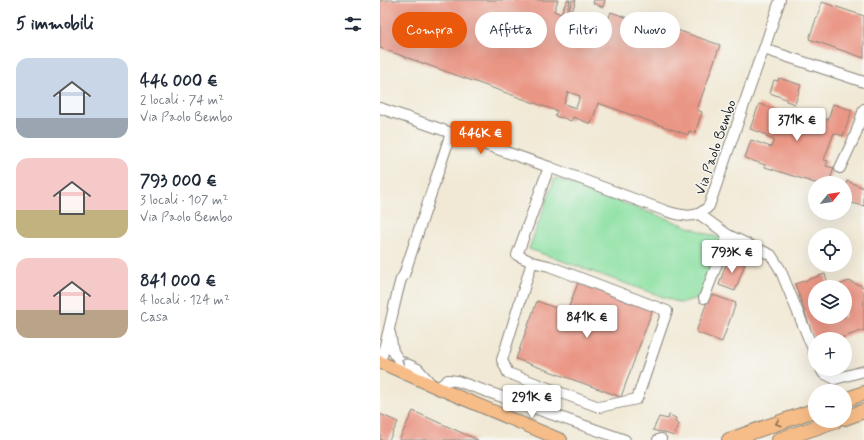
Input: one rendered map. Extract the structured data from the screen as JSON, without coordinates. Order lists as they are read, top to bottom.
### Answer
{
  "streets": {
    "street": ["Via Paolo Bembo"]
  },
  "north": "top right",
  "page": {
    "heading": "5 immobili",
    "chip": [
      "Compra",
      "Affitta",
      "Filtri",
      "Nuovo"
    ],
    "list": [
      {
        "name": "446 000 €",
        "note": "2 locali · 74 m² · Via Paolo Bembo"
      },
      {
        "name": "793 000 €",
        "note": "3 locali · 107 m² · Via Paolo Bembo"
      },
      {
        "name": "841 000 €",
        "note": "4 locali · 124 m² · Casa"
      }
    ],
    "price": [
      "371K €",
      "446K €",
      "793K €",
      "841K €",
      "291K €"
    ],
    "map_buttons": ["+", "−"]
  }
}
